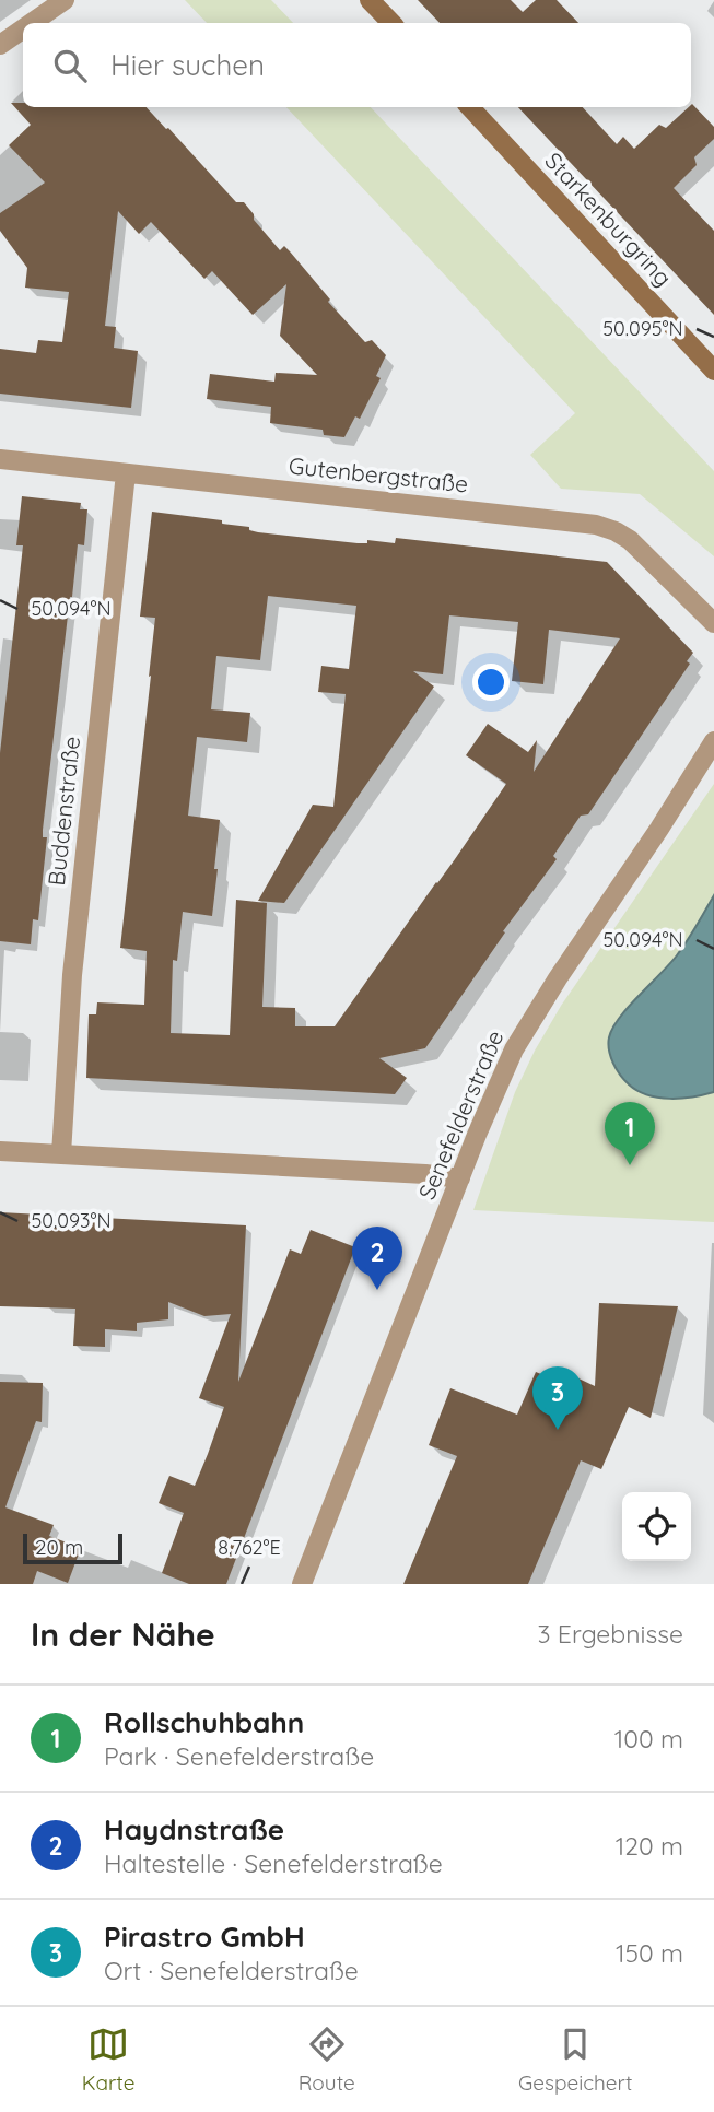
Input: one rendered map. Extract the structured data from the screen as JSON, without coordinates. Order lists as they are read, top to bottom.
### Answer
{
  "streets": {
    "street": [
      "Starkenburgring",
      "Gutenbergstraße",
      "Buddenstraße",
      "Senefelderstraße"
    ]
  },
  "crossings": [
    ["Gutenbergstraße", "Buddenstraße"]
  ],
  "scale_bar": "20 m",
  "page": {
    "search": "Hier suchen",
    "pins": ["1", "2", "3"],
    "scale": "20 m",
    "heading": ["In der Nähe", "3 Ergebnisse"],
    "list": [
      {
        "mark": "1",
        "name": "Rollschuhbahn",
        "note": "Park · Senefelderstraße",
        "value": "100 m"
      },
      {
        "mark": "2",
        "name": "Haydnstraße",
        "note": "Haltestelle · Senefelderstraße",
        "value": "120 m"
      },
      {
        "mark": "3",
        "name": "Pirastro GmbH",
        "note": "Ort · Senefelderstraße",
        "value": "150 m"
      }
    ],
    "nav": ["Karte", "Route", "Gespeichert"]
  },
  "coordinates": [
    "50.095°N",
    "50.094°N",
    "50.093°N",
    "8.762°E"
  ]
}
